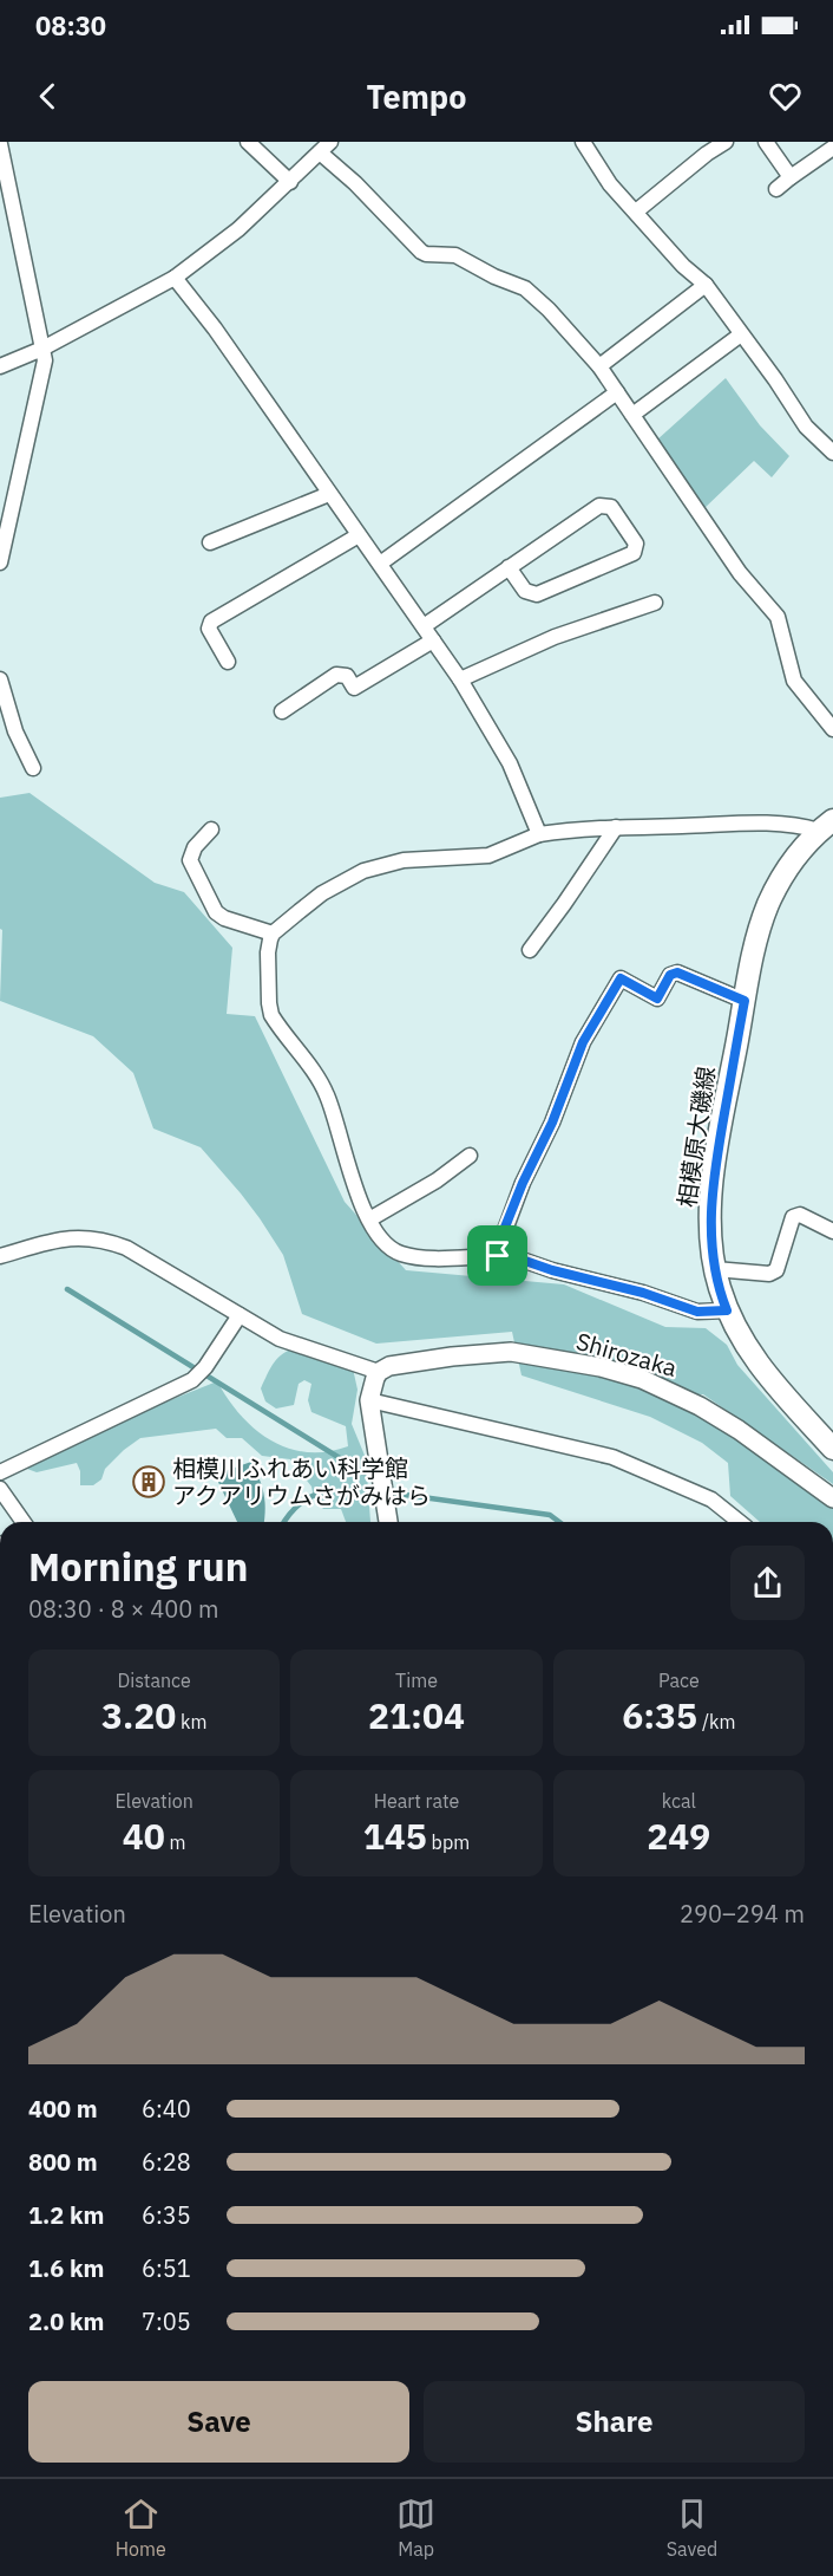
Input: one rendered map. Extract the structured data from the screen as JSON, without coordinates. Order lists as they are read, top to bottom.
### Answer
{
  "streets": {
    "main road": ["相模原大磯線"],
    "street": ["Shirozaka"]
  },
  "places": {
    "building": ["相模川ふれあい科学館 アクアリウムさがみはら"]
  },
  "page": {
    "status": "08:30",
    "header": "Tempo",
    "heading": ["Morning run", "08:30 · 8 × 400 m"],
    "stats": [
      ["Distance", "3.20 km"],
      ["Time", "21:04"],
      ["Pace", "6:35 /km"],
      ["Elevation", "40 m"],
      ["Heart rate", "145 bpm"],
      ["kcal", "249"]
    ],
    "chart": ["Elevation", "290–294 m"],
    "list": [
      {
        "name": "400 m",
        "note": "6:40"
      },
      {
        "name": "800 m",
        "note": "6:28"
      },
      {
        "name": "1.2 km",
        "note": "6:35"
      },
      {
        "name": "1.6 km",
        "note": "6:51"
      },
      {
        "name": "2.0 km",
        "note": "7:05"
      }
    ],
    "buttons": ["Save", "Share"],
    "tabs": ["Home", "Map", "Saved"]
  }
}
